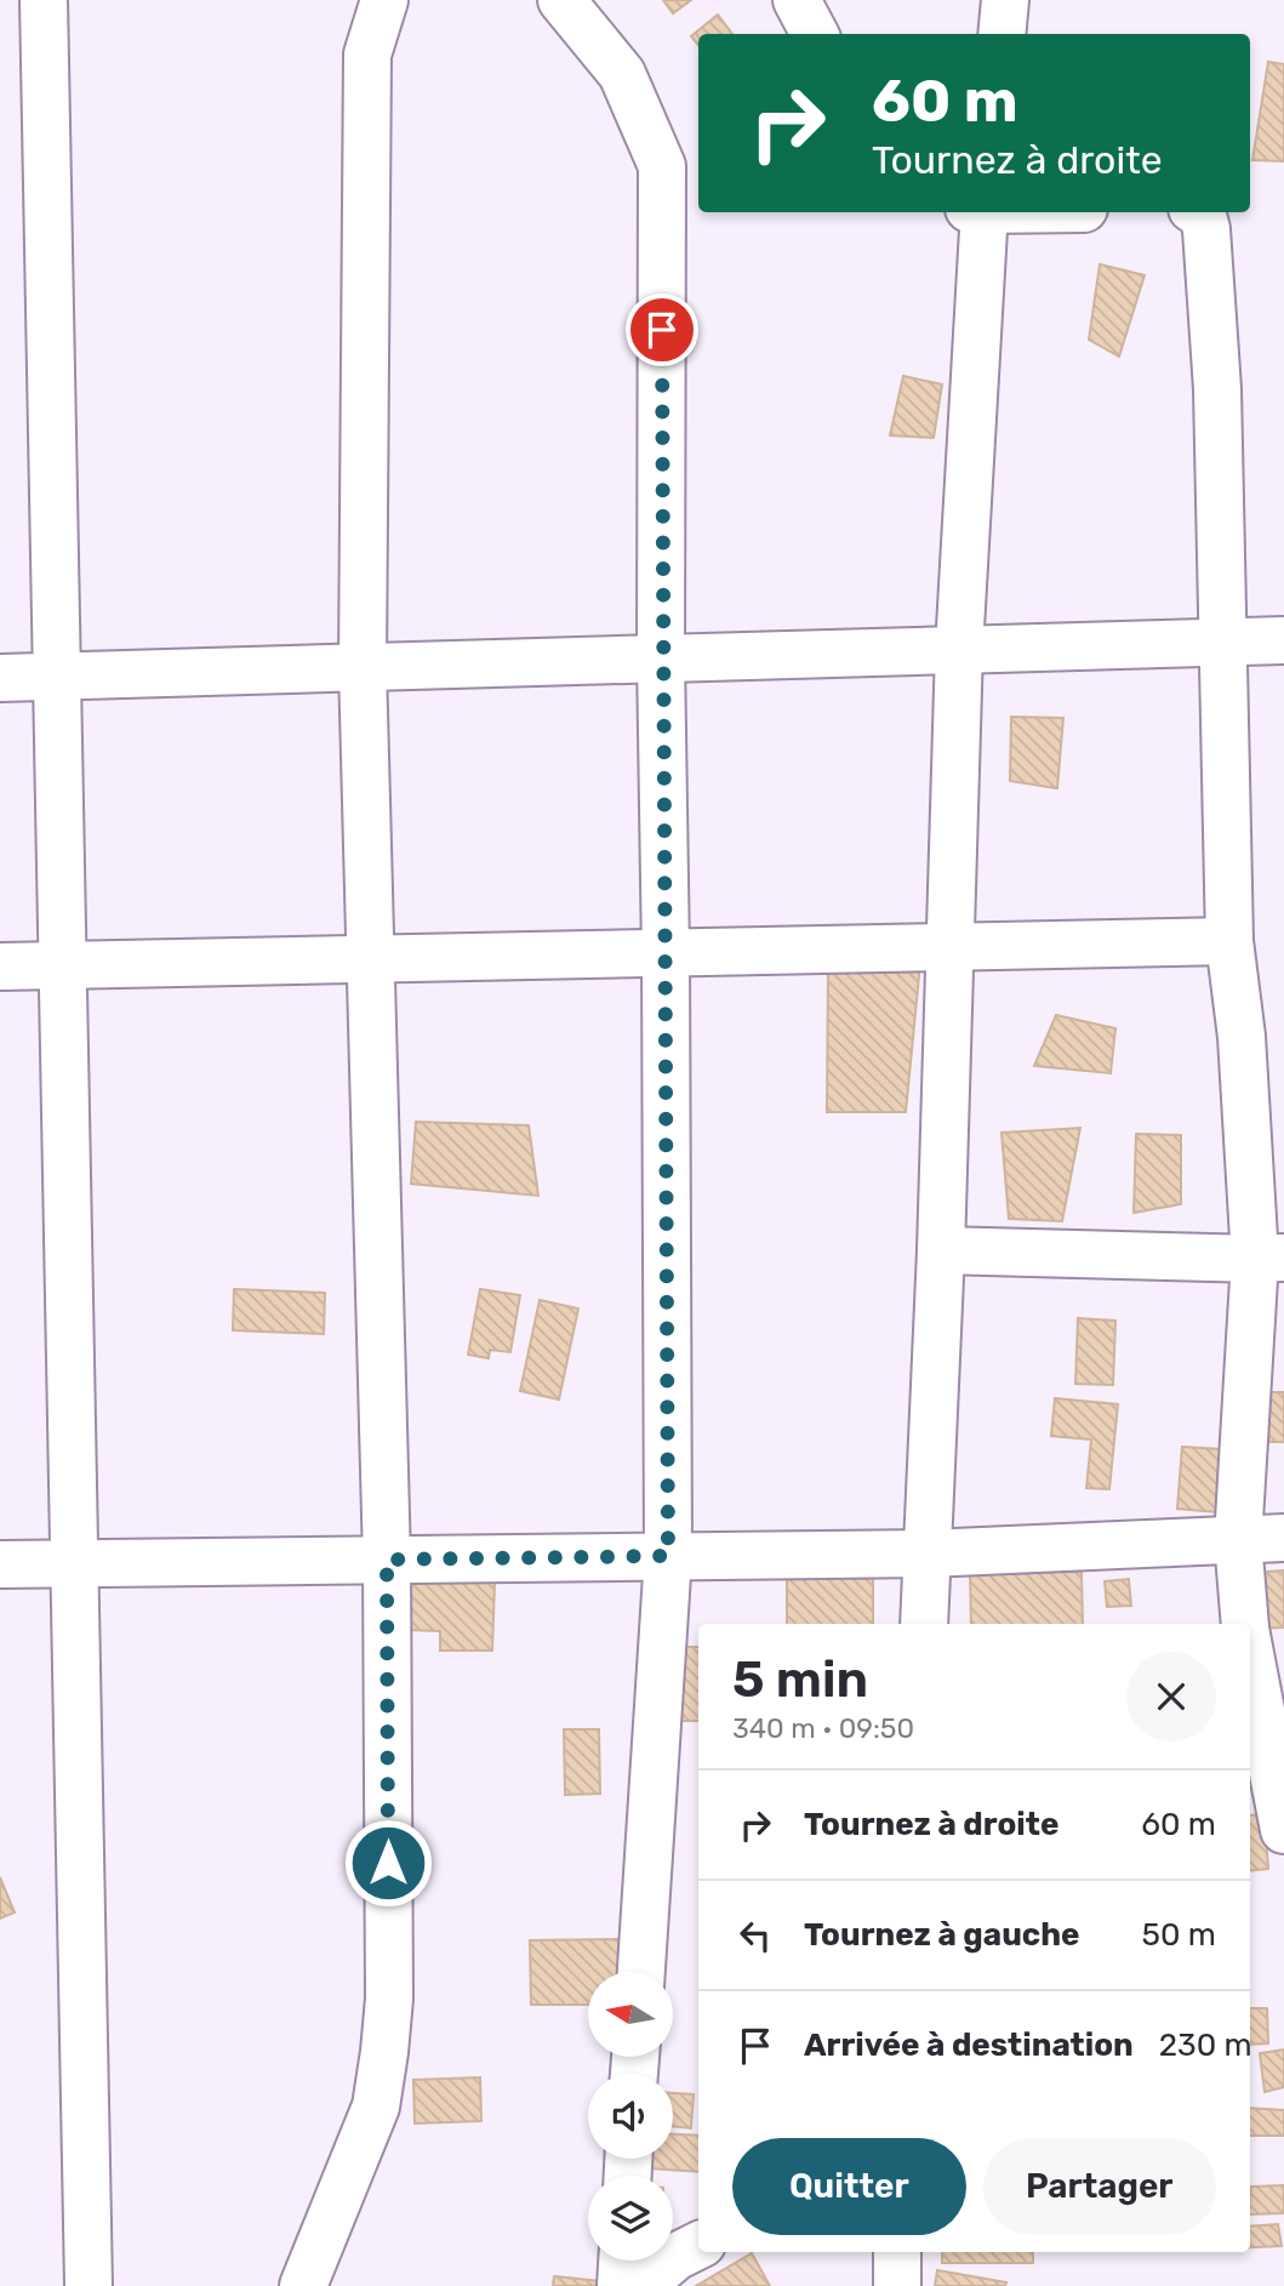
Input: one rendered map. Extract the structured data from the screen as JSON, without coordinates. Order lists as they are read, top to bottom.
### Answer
{
  "north": "left",
  "page": {
    "turn": ["60 m", "Tournez à droite"],
    "heading": ["5 min", "340 m · 09:50"],
    "list": [
      {
        "name": "Tournez à droite",
        "value": "60 m"
      },
      {
        "name": "Tournez à gauche",
        "value": "50 m"
      },
      {
        "name": "Arrivée à destination",
        "value": "230 m"
      }
    ],
    "buttons": ["Quitter", "Partager"]
  }
}
